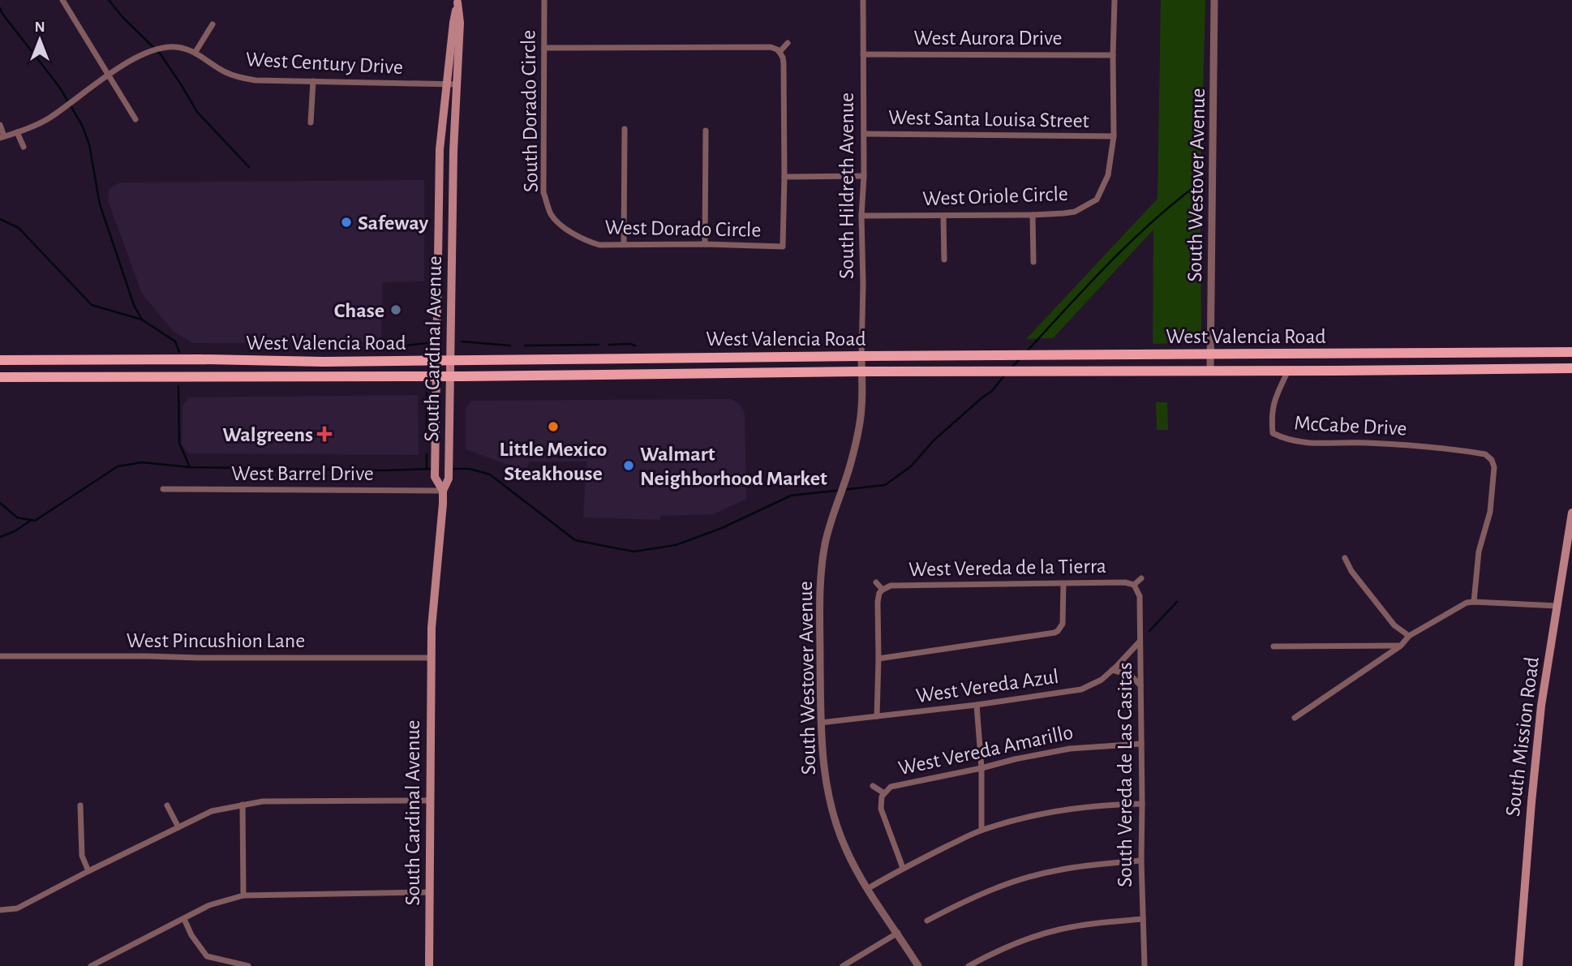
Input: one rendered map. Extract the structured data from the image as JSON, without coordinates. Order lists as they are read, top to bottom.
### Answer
{
  "streets": {
    "main road": ["West Valencia Road", "South Cardinal Avenue", "South Mission Road"],
    "street": [
      "West Aurora Drive",
      "West Century Drive",
      "South Dorado Circle",
      "West Santa Louisa Street",
      "South Westover Avenue",
      "South Hildreth Avenue",
      "West Oriole Circle",
      "West Dorado Circle",
      "McCabe Drive",
      "West Barrel Drive",
      "West Vereda de la Tierra",
      "West Pincushion Lane",
      "West Vereda Azul",
      "West Vereda Amarillo",
      "South Vereda de Las Casitas"
    ]
  },
  "crossings": [
    ["West Aurora Drive", "South Hildreth Avenue"],
    ["West Aurora Drive", "West Oriole Circle"],
    ["West Century Drive", "South Cardinal Avenue"],
    ["South Dorado Circle", "West Dorado Circle"],
    ["West Santa Louisa Street", "South Hildreth Avenue"],
    ["West Santa Louisa Street", "West Oriole Circle"],
    ["South Westover Avenue", "South Hildreth Avenue"],
    ["South Westover Avenue", "West Valencia Road"],
    ["South Westover Avenue", "West Vereda Azul"],
    ["South Hildreth Avenue", "West Oriole Circle"],
    ["South Hildreth Avenue", "West Valencia Road"],
    ["West Valencia Road", "South Cardinal Avenue"],
    ["West Valencia Road", "McCabe Drive"],
    ["South Cardinal Avenue", "West Barrel Drive"],
    ["South Cardinal Avenue", "West Pincushion Lane"],
    ["West Vereda de la Tierra", "South Vereda de Las Casitas"],
    ["West Vereda Azul", "South Vereda de Las Casitas"],
    ["West Vereda Amarillo", "South Vereda de Las Casitas"]
  ],
  "places": {
    "other": [
      "Safeway",
      "Chase",
      "Little Mexico Steakhouse",
      "Walmart Neighborhood Market"
    ],
    "health": ["Walgreens"]
  },
  "north": "top"
}
